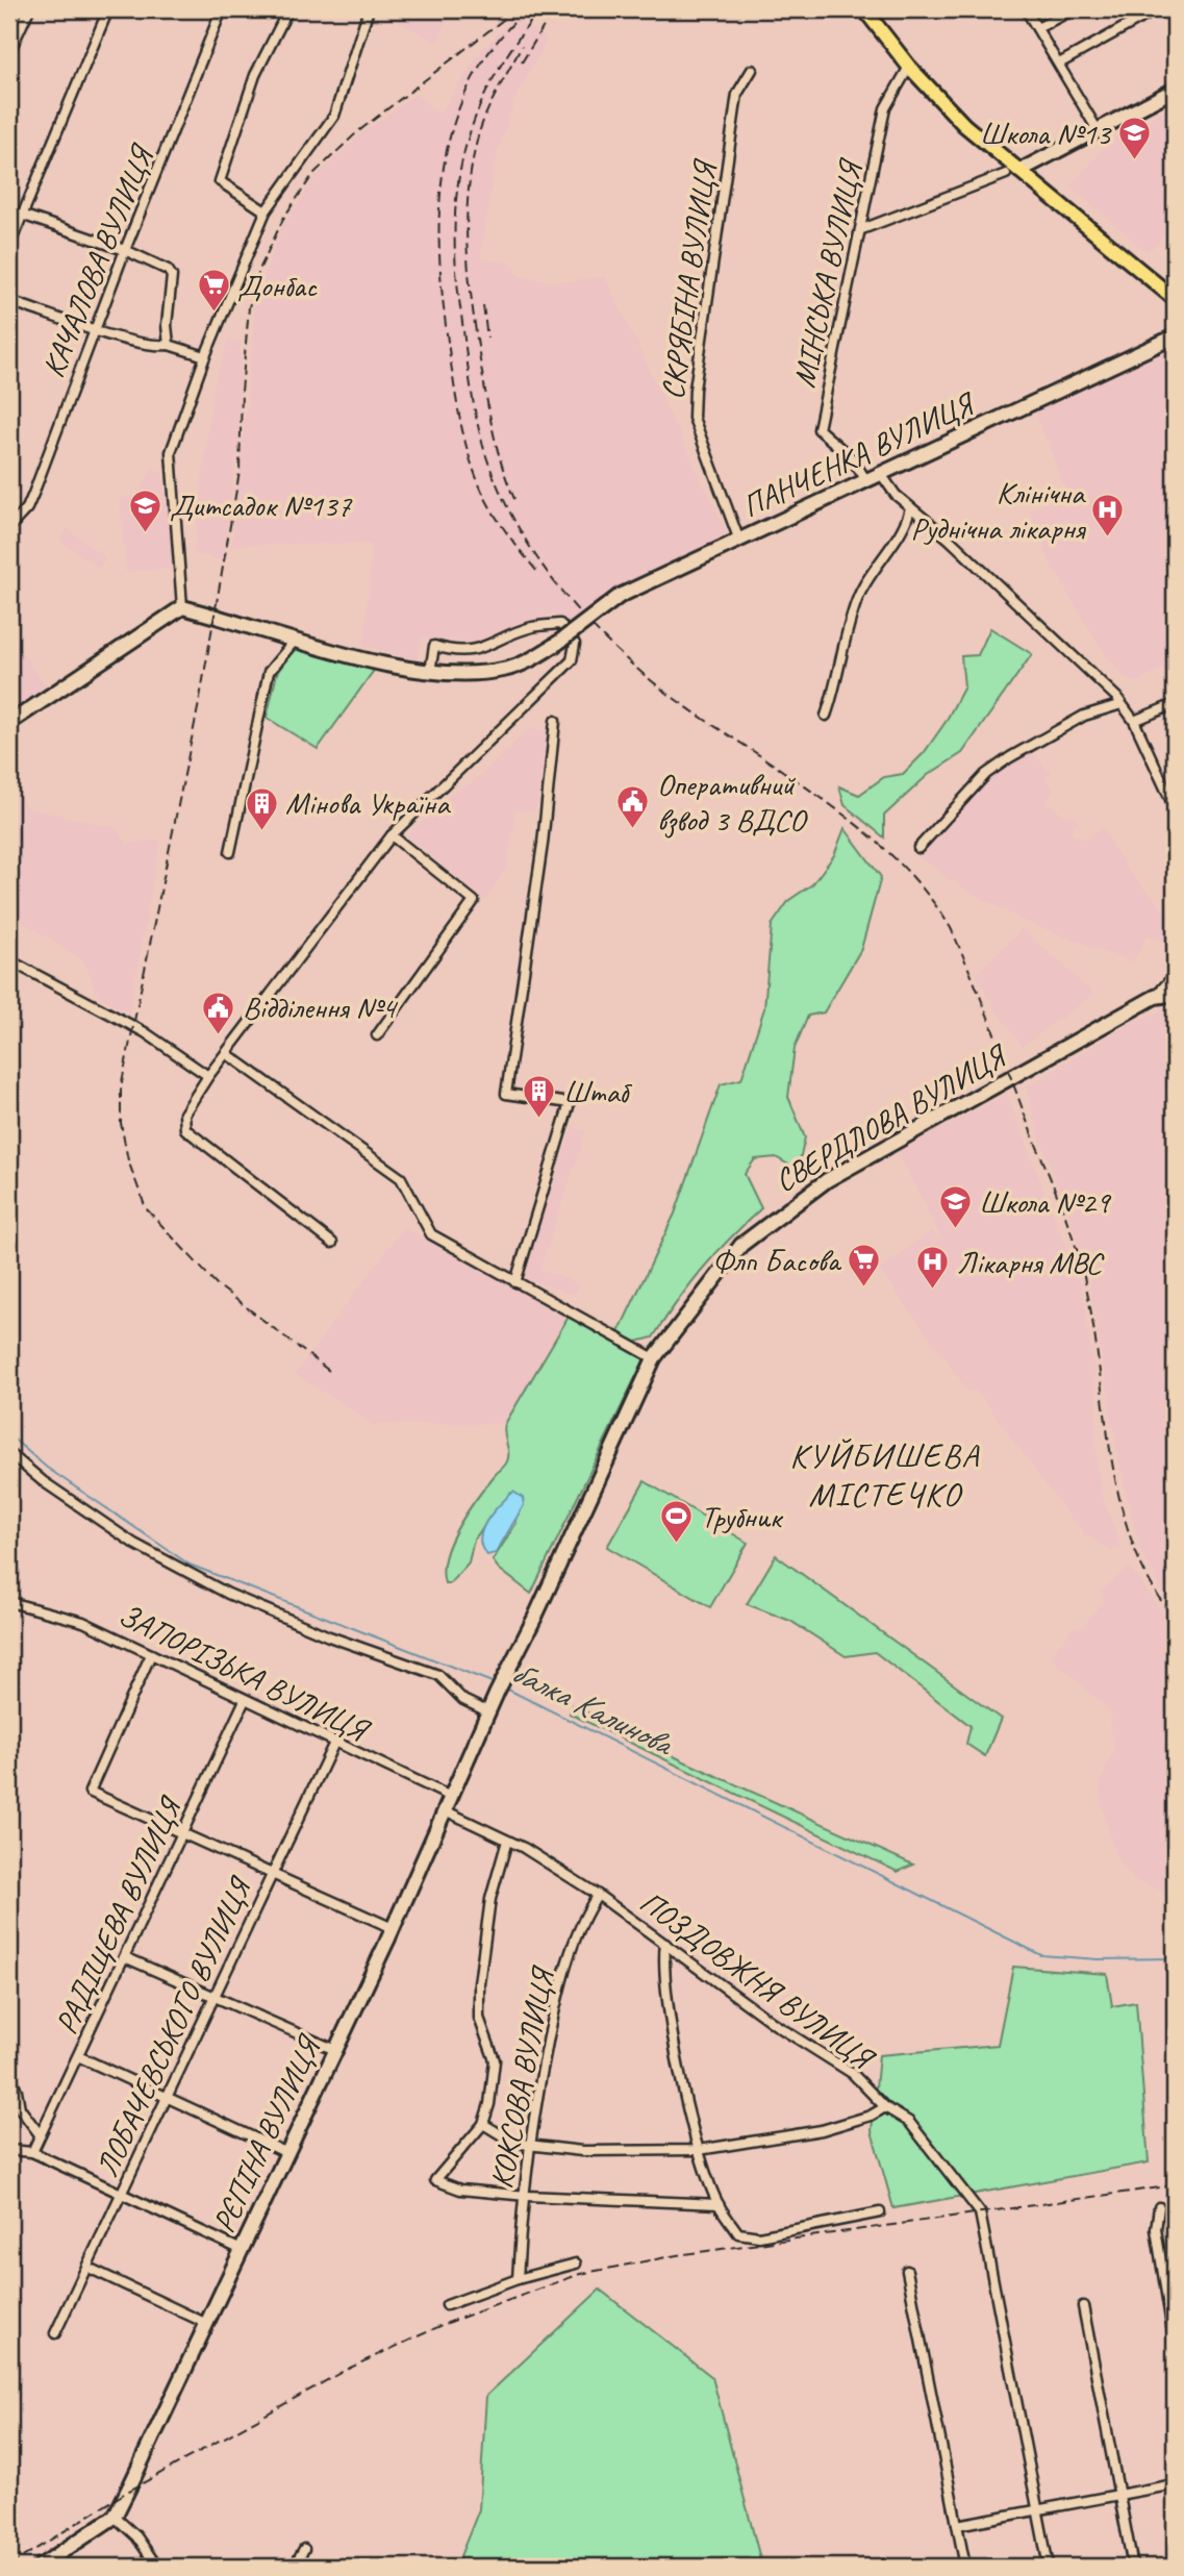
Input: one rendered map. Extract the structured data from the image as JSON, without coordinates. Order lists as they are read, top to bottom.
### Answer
{
  "streets": {
    "street": [
      "КАЧАЛОВА ВУЛИЦЯ",
      "МІНСЬКА ВУЛИЦЯ",
      "СКРЯБІНА ВУЛИЦЯ",
      "ПАНЧЕНКА ВУЛИЦЯ",
      "СВЕРДЛОВА ВУЛИЦЯ",
      "ЗАПОРІЗЬКА ВУЛИЦЯ",
      "РАДІЩЕВА ВУЛИЦЯ",
      "ПОЗДОВЖНЯ ВУЛИЦЯ",
      "ЛОБАЧЕВСЬКОГО ВУЛИЦЯ",
      "КОКСОВА ВУЛИЦЯ",
      "РЄПІНА ВУЛИЦЯ"
    ]
  },
  "crossings": [
    ["МІНСЬКА ВУЛИЦЯ", "ПАНЧЕНКА ВУЛИЦЯ"],
    ["СКРЯБІНА ВУЛИЦЯ", "ПАНЧЕНКА ВУЛИЦЯ"],
    ["СВЕРДЛОВА ВУЛИЦЯ", "РЄПІНА ВУЛИЦЯ"],
    ["ЗАПОРІЗЬКА ВУЛИЦЯ", "РАДІЩЕВА ВУЛИЦЯ"],
    ["ЗАПОРІЗЬКА ВУЛИЦЯ", "ЛОБАЧЕВСЬКОГО ВУЛИЦЯ"],
    ["ЗАПОРІЗЬКА ВУЛИЦЯ", "РЄПІНА ВУЛИЦЯ"],
    ["ПОЗДОВЖНЯ ВУЛИЦЯ", "КОКСОВА ВУЛИЦЯ"],
    ["ПОЗДОВЖНЯ ВУЛИЦЯ", "РЄПІНА ВУЛИЦЯ"]
  ],
  "districts": ["КУЙБИШЕВА МІСТЕЧКО"],
  "water": ["балка Калинова"],
  "places": {
    "school or university": ["Школа №13", "Дитсадок №137", "Школа №29"],
    "supermarket": ["Донбас", "Флп Басова"],
    "hospital": ["Клінічна Руднічна лікарня", "Лікарня МВС"],
    "public building": ["Оперативний взвод 3 ВДСО", "Відділення №4"],
    "building": ["Мінова Україна", "Штаб"],
    "sports": ["Трубник"]
  }
}
